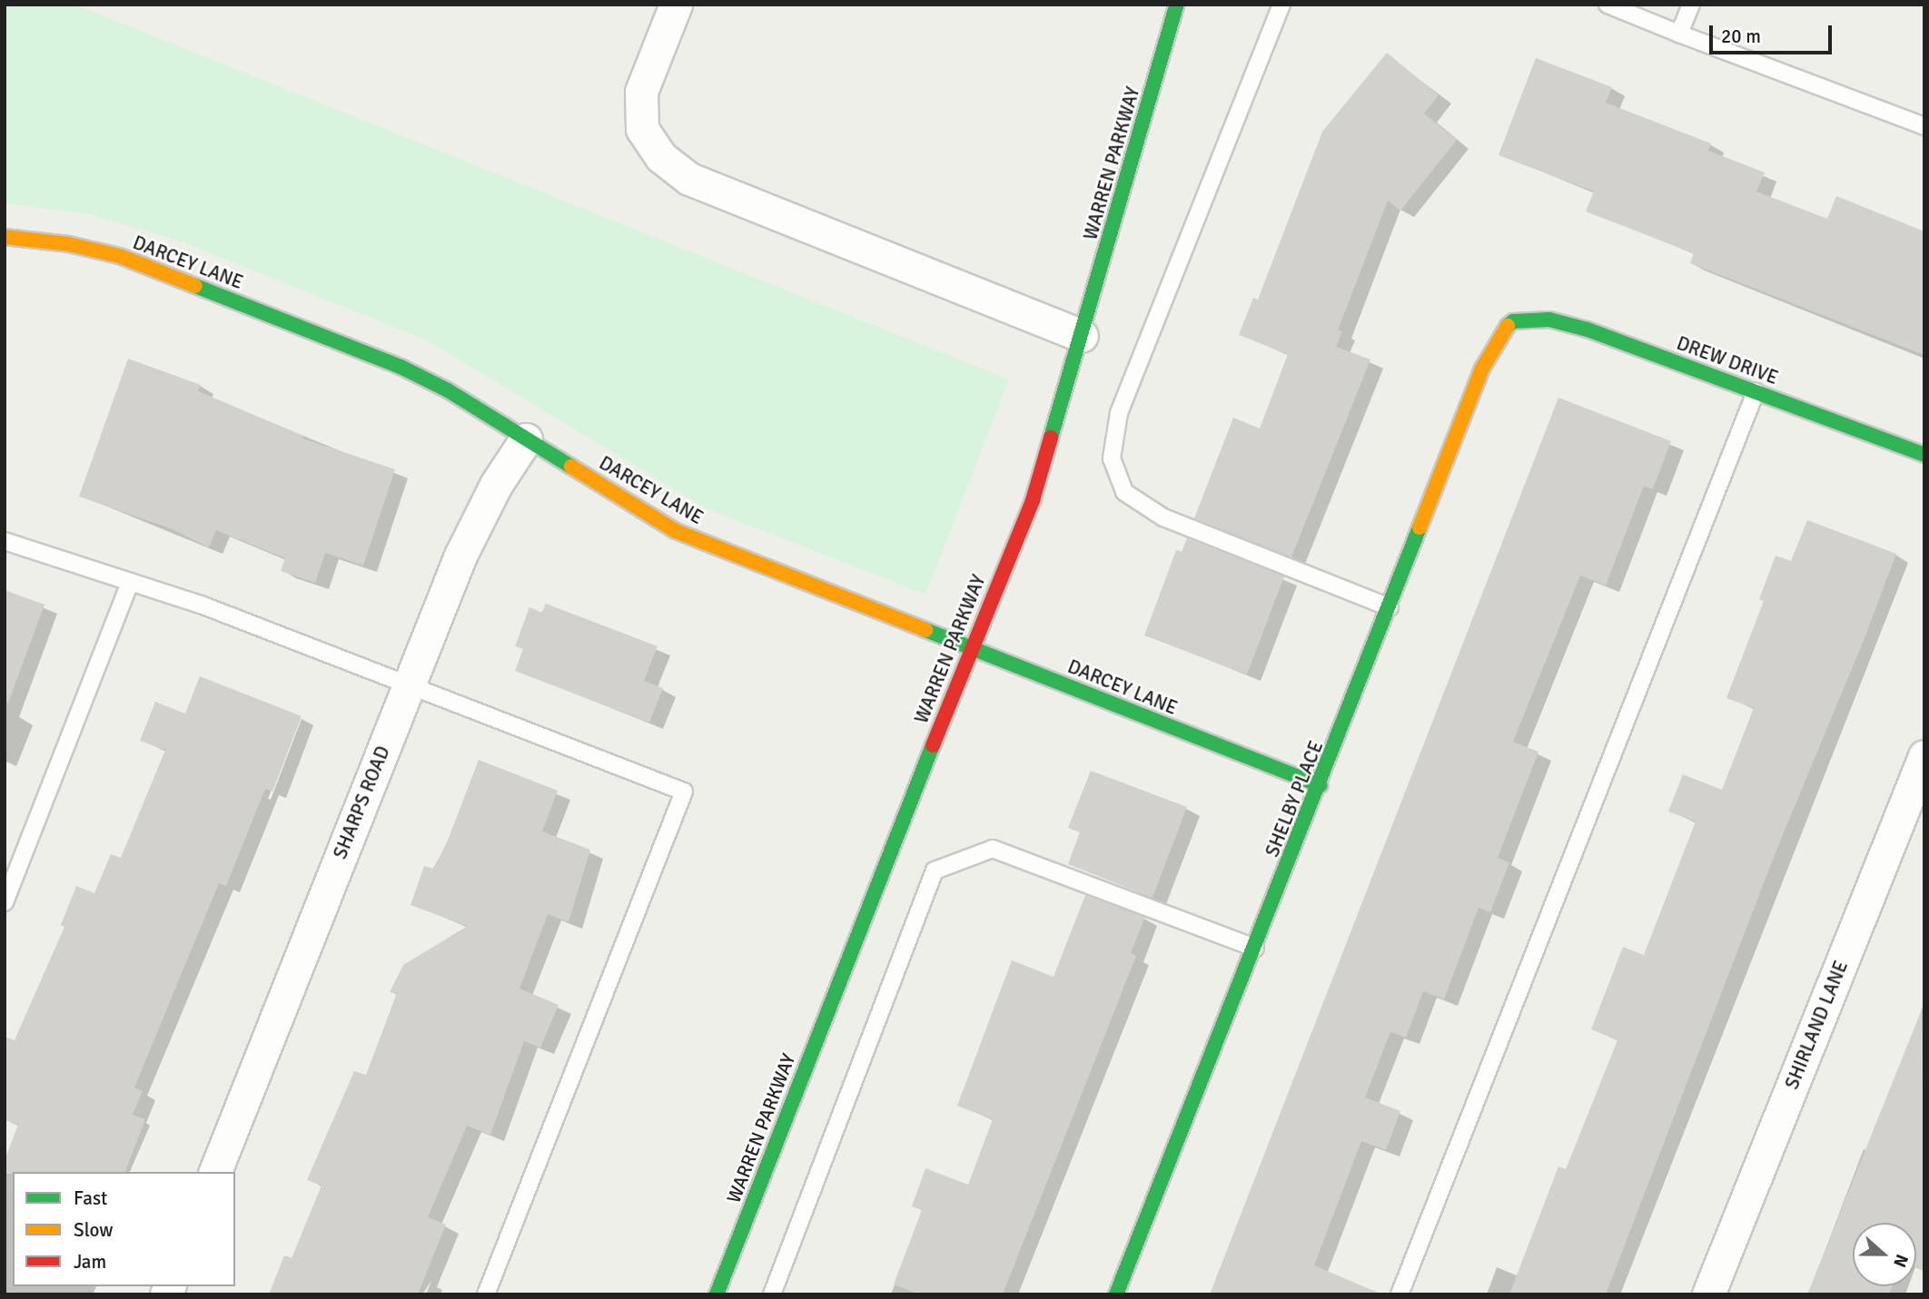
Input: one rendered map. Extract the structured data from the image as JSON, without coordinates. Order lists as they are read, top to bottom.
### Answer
{
  "streets": {
    "street": [
      "WARREN PARKWAY",
      "DARCEY LANE",
      "DREW DRIVE",
      "SHELBY PLACE",
      "SHARPS ROAD",
      "SHIRLAND LANE"
    ]
  },
  "crossings": [
    ["WARREN PARKWAY", "DARCEY LANE"],
    ["DARCEY LANE", "SHELBY PLACE"],
    ["DARCEY LANE", "SHARPS ROAD"],
    ["DREW DRIVE", "SHELBY PLACE"]
  ],
  "legend": ["Fast", "Slow", "Jam"],
  "scale_bar": "20 m",
  "north": "right"
}
